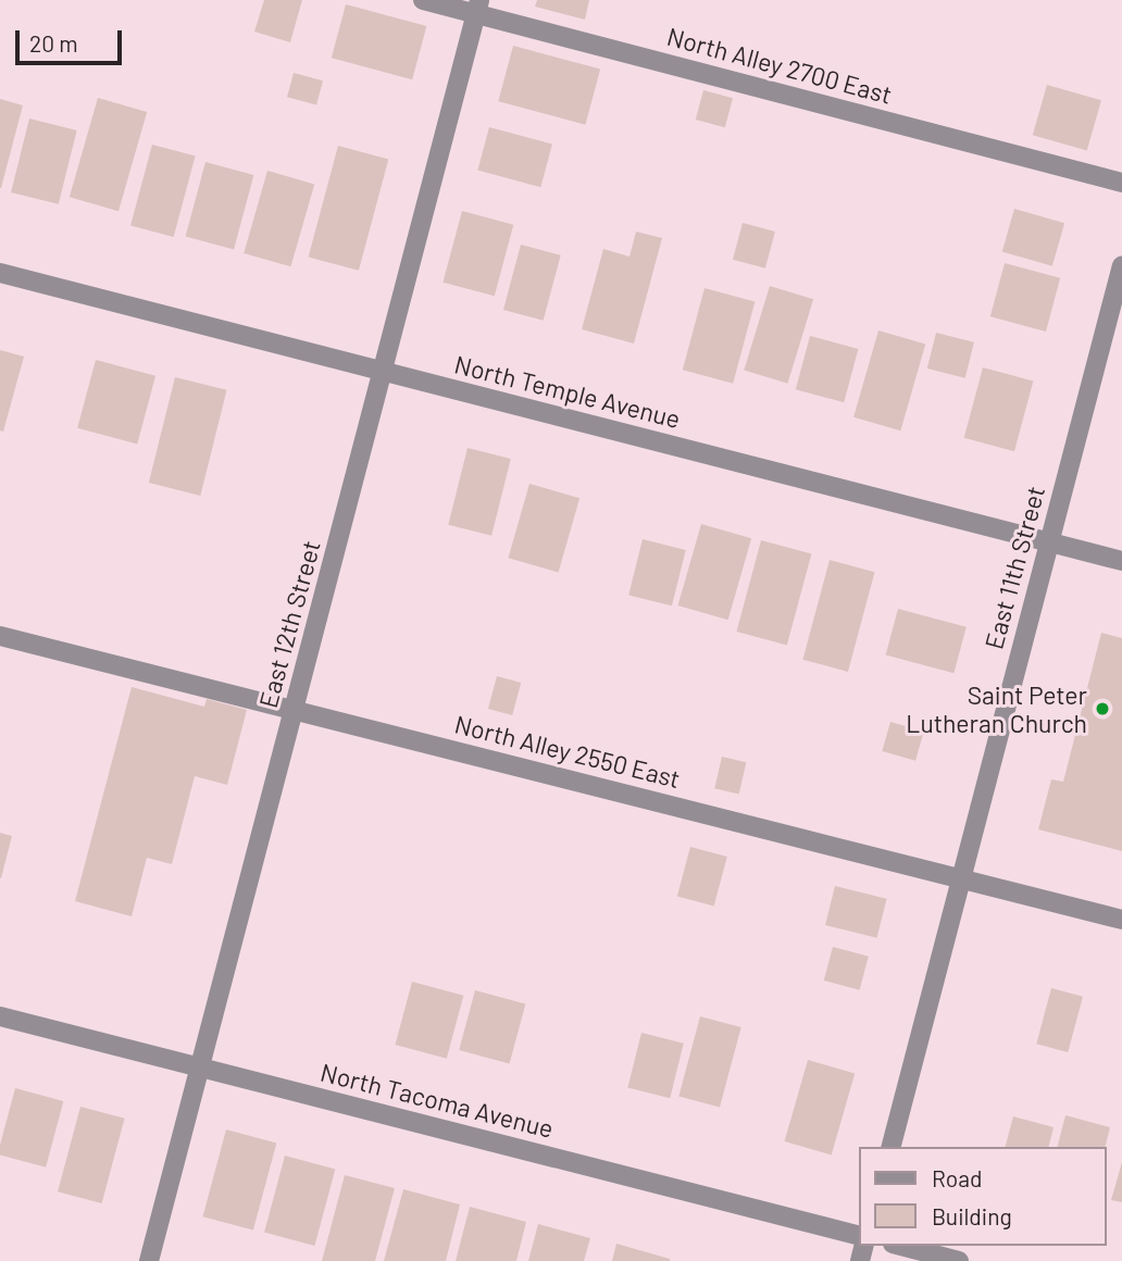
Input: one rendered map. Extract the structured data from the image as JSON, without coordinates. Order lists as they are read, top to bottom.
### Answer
{
  "streets": {
    "street": [
      "North Alley 2700 East",
      "North Temple Avenue",
      "East 11th Street",
      "East 12th Street",
      "North Alley 2550 East",
      "North Tacoma Avenue"
    ]
  },
  "crossings": [
    ["North Alley 2700 East", "East 12th Street"],
    ["North Temple Avenue", "East 11th Street"],
    ["North Temple Avenue", "East 12th Street"],
    ["East 11th Street", "North Alley 2550 East"],
    ["East 12th Street", "North Alley 2550 East"],
    ["East 12th Street", "North Tacoma Avenue"]
  ],
  "places": ["Saint Peter Lutheran Church"],
  "legend": ["Road", "Building"],
  "scale_bar": "20 m"
}
